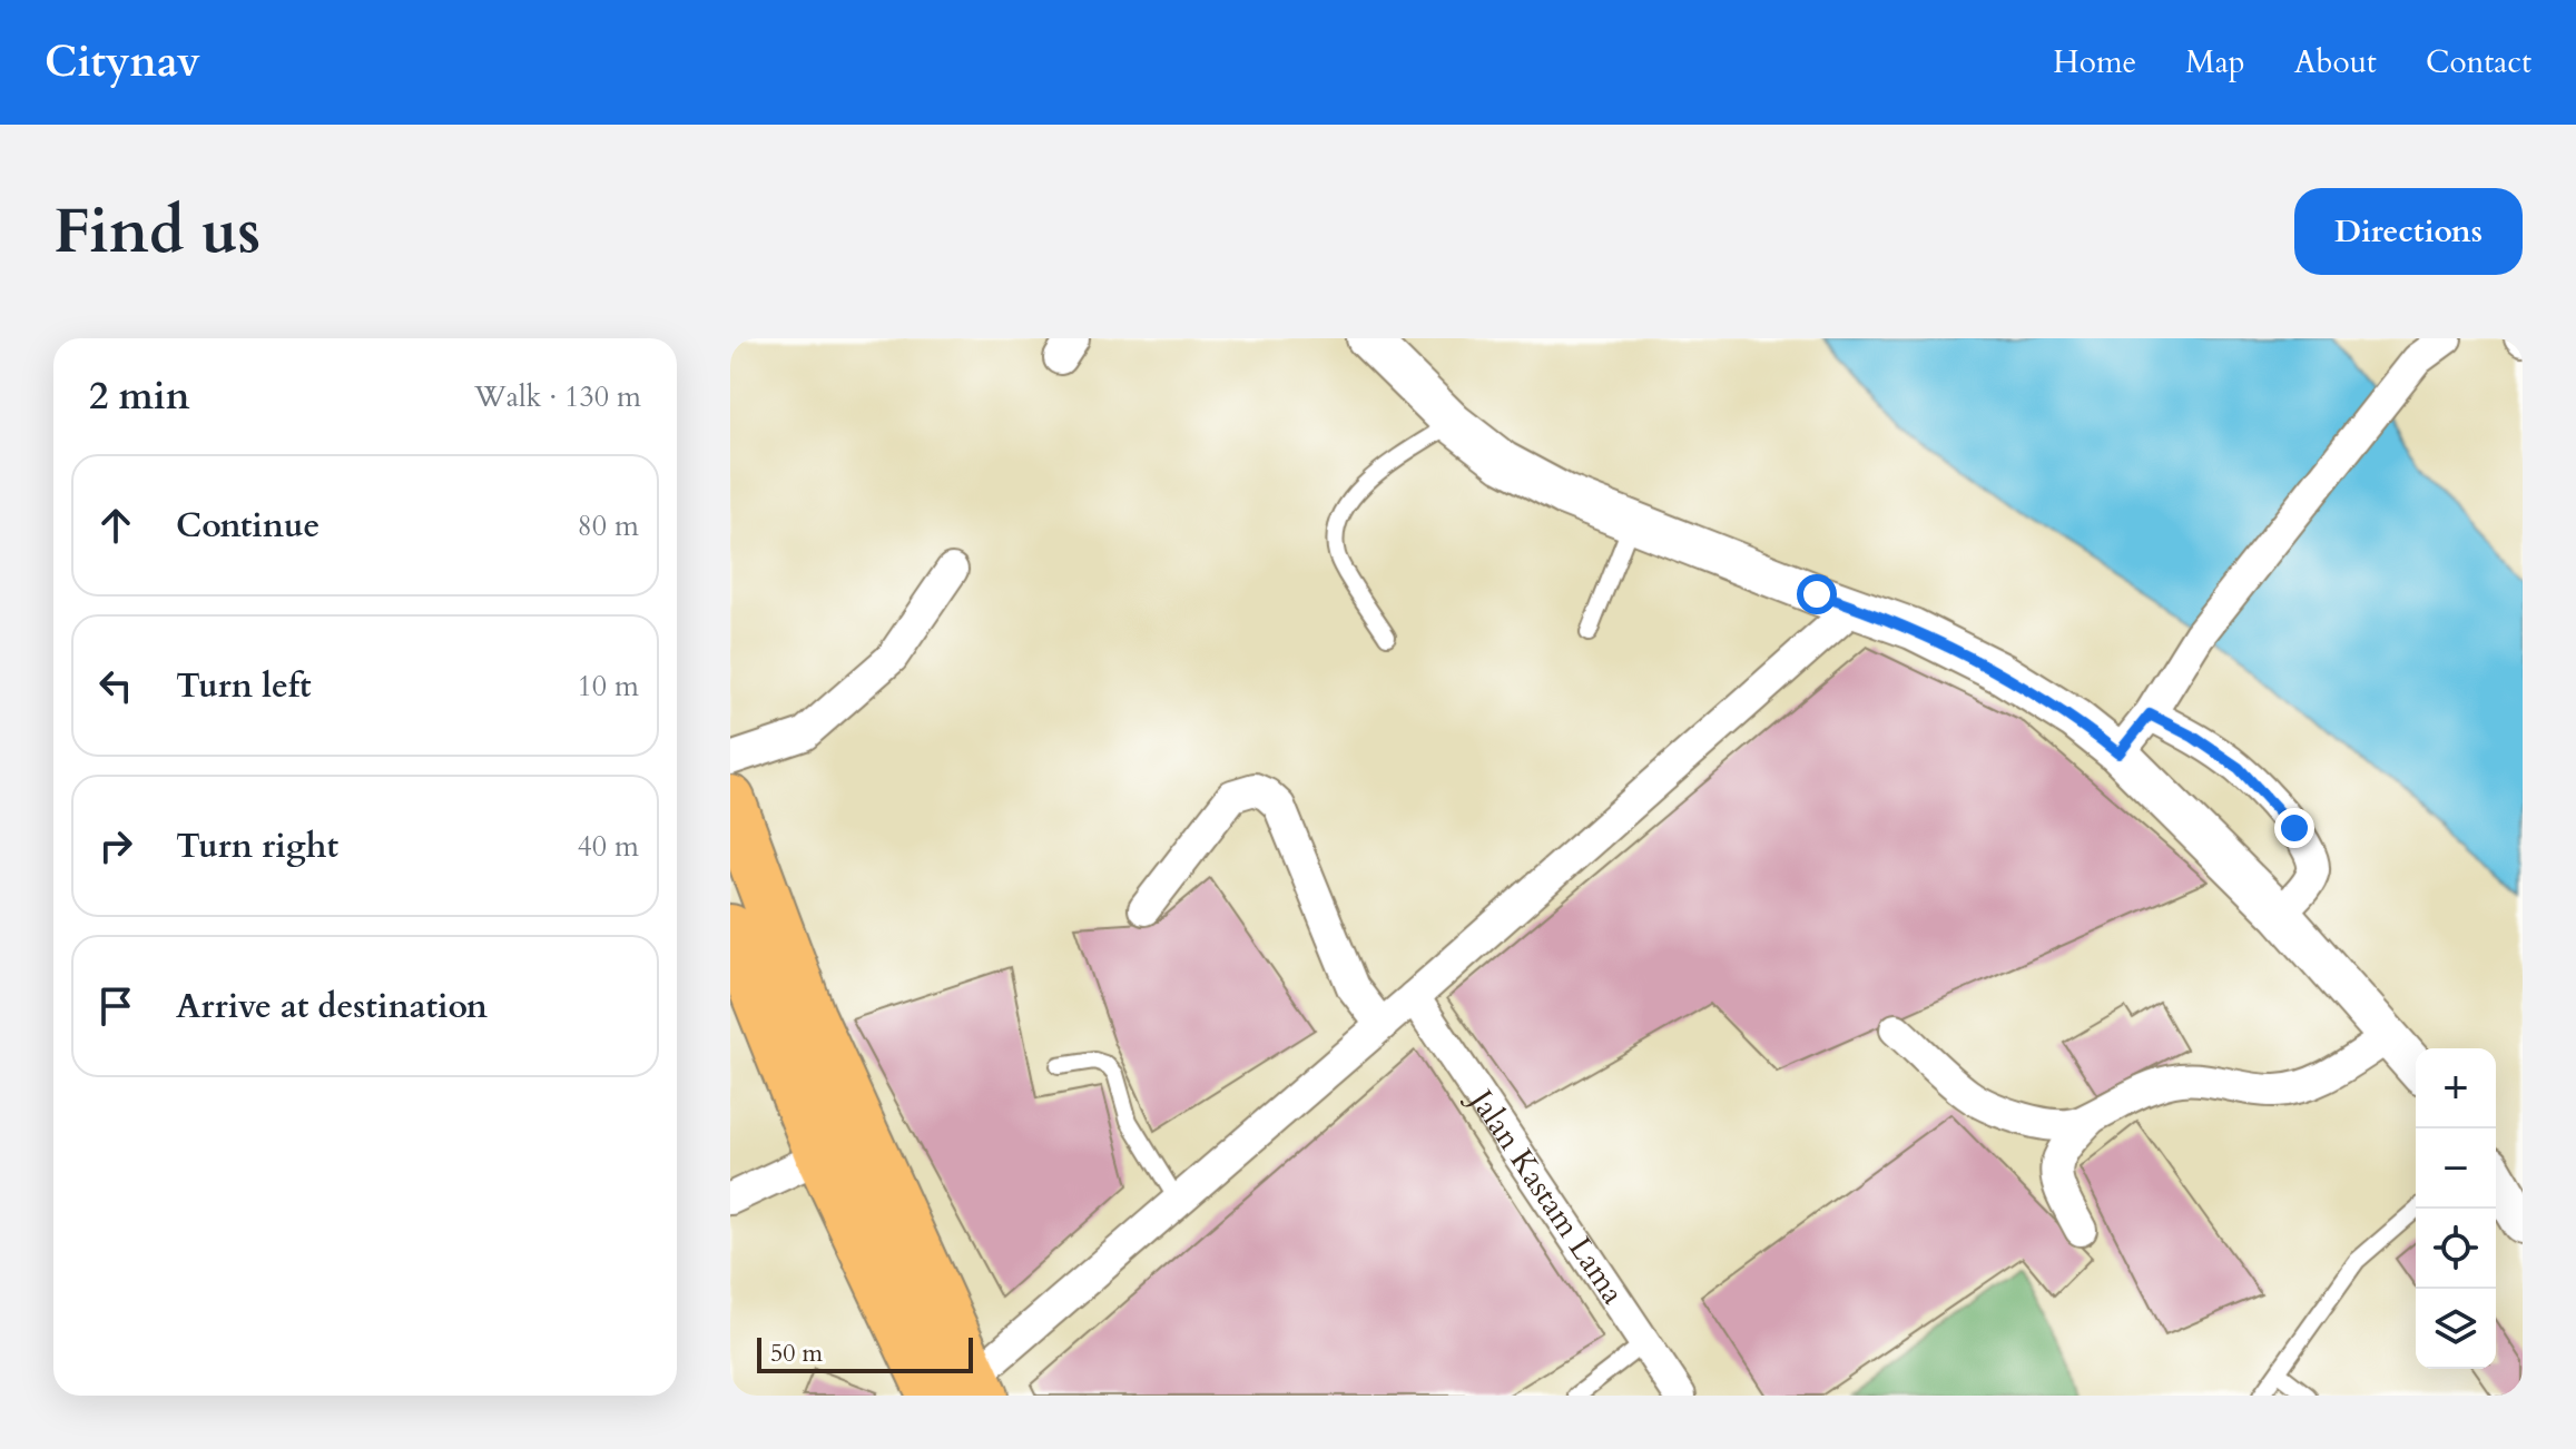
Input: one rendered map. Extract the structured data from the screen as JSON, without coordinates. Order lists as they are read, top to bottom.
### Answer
{
  "streets": {
    "street": ["Jalan Kastam Lama"]
  },
  "scale_bar": "50 m",
  "page": {
    "header": "Citynav",
    "nav": [
      "Home",
      "Map",
      "About",
      "Contact"
    ],
    "buttons": "Directions",
    "title": "Find us",
    "heading": ["2 min", "Walk · 130 m"],
    "list": [
      ["Continue", "80 m"],
      ["Turn left", "10 m"],
      ["Turn right", "40 m"],
      "Arrive at destination"
    ],
    "map_buttons": ["+", "−"],
    "scale": "50 m"
  }
}
